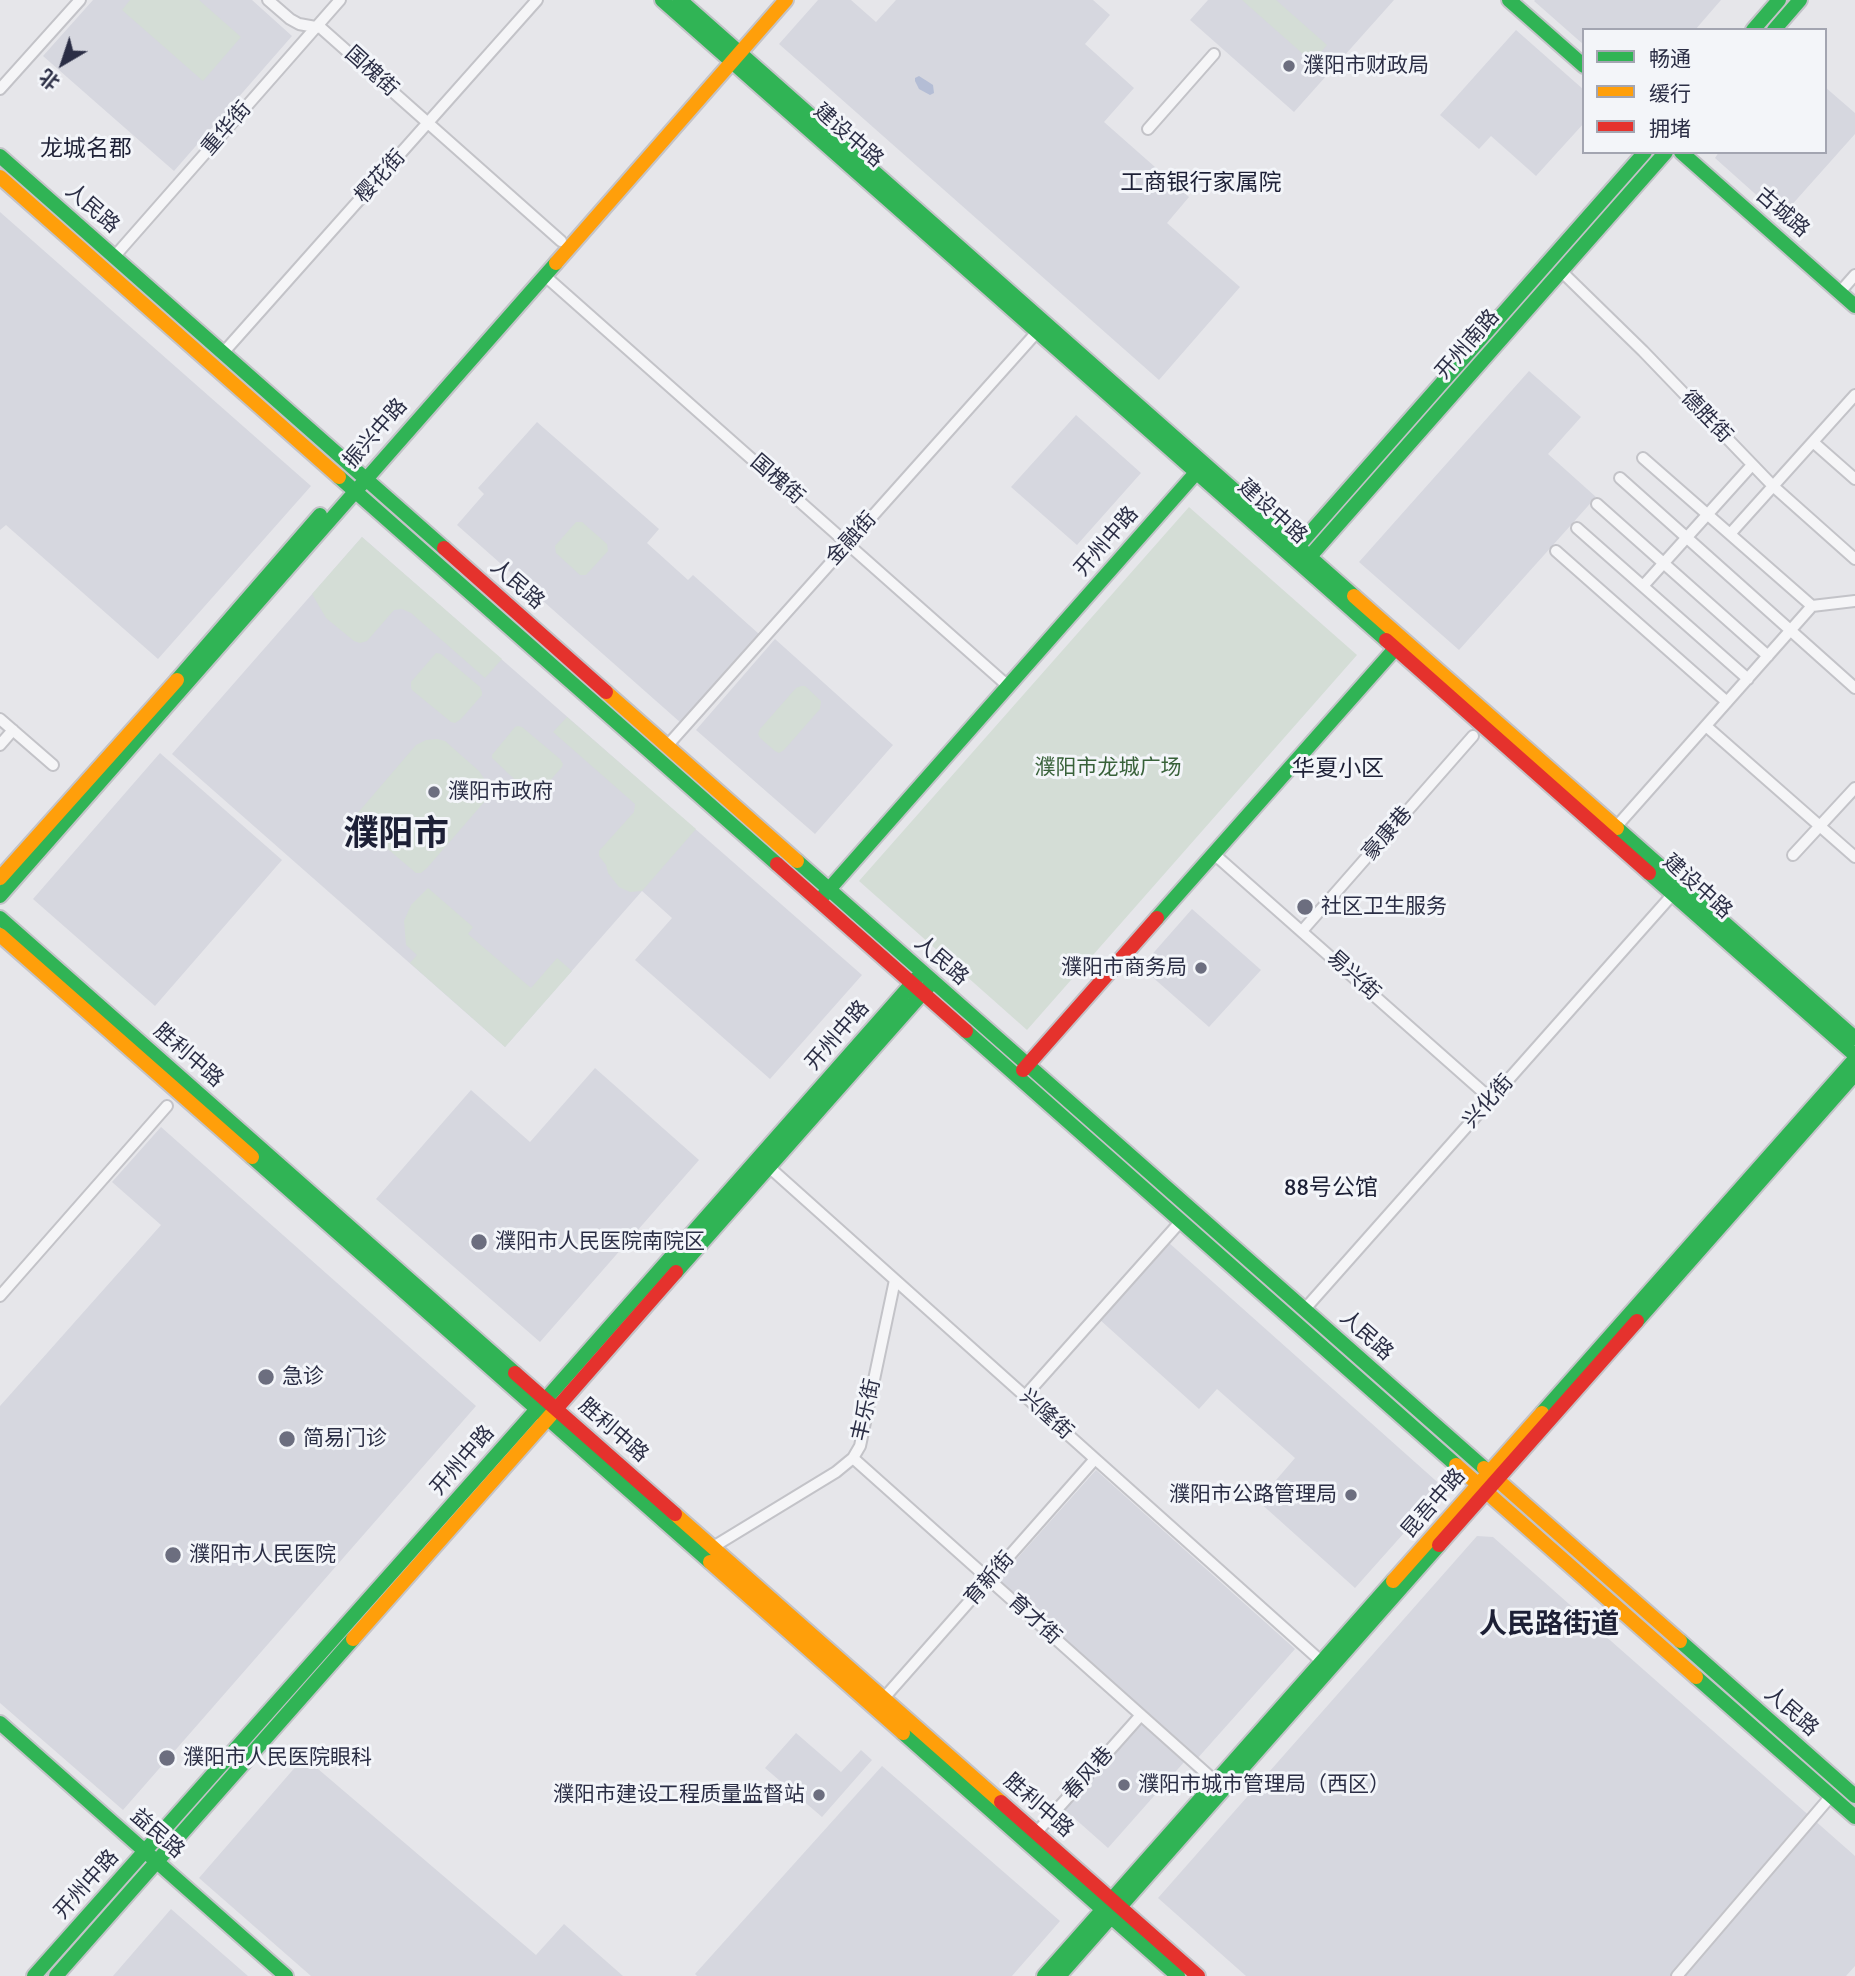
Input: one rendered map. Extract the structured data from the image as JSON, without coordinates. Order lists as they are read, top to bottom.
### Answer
{
  "streets": {
    "street": [
      "国槐街",
      "重华街",
      "建设中路",
      "樱花街",
      "人民路",
      "古城路",
      "开州南路",
      "德胜街",
      "振兴中路",
      "金融街",
      "开州中路",
      "豪康巷",
      "易兴街",
      "胜利中路",
      "兴化街",
      "丰乐街",
      "兴隆街",
      "昆吾中路",
      "育新街",
      "育才街",
      "春风巷",
      "益民路"
    ]
  },
  "crossings": [
    ["国槐街", "重华街"],
    ["国槐街", "樱花街"],
    ["国槐街", "振兴中路"],
    ["国槐街", "金融街"],
    ["国槐街", "开州中路"],
    ["重华街", "人民路"],
    ["建设中路", "开州南路"],
    ["建设中路", "振兴中路"],
    ["建设中路", "金融街"],
    ["建设中路", "开州中路"],
    ["建设中路", "兴化街"],
    ["建设中路", "昆吾中路"],
    ["樱花街", "人民路"],
    ["人民路", "振兴中路"],
    ["人民路", "金融街"],
    ["人民路", "开州中路"],
    ["人民路", "兴化街"],
    ["人民路", "昆吾中路"],
    ["开州南路", "德胜街"],
    ["开州中路", "胜利中路"],
    ["开州中路", "兴隆街"],
    ["开州中路", "益民路"],
    ["豪康巷", "易兴街"],
    ["易兴街", "兴化街"],
    ["胜利中路", "丰乐街"],
    ["胜利中路", "昆吾中路"],
    ["胜利中路", "育新街"],
    ["胜利中路", "春风巷"],
    ["丰乐街", "兴隆街"],
    ["丰乐街", "育才街"],
    ["兴隆街", "昆吾中路"],
    ["兴隆街", "育新街"],
    ["昆吾中路", "育才街"],
    ["育新街", "育才街"],
    ["育才街", "春风巷"]
  ],
  "districts": [
    "龙城名郡",
    "工商银行家属院",
    "华夏小区",
    "濮阳市",
    "88号公馆",
    "人民路街道"
  ],
  "parks": ["濮阳市龙城广场"],
  "places": [
    "濮阳市财政局",
    "濮阳市政府",
    "社区卫生服务",
    "濮阳市商务局",
    "濮阳市人民医院南院区",
    "急诊",
    "简易门诊",
    "濮阳市公路管理局",
    "濮阳市人民医院",
    "濮阳市人民医院眼科",
    "濮阳市城市管理局（西区）",
    "濮阳市建设工程质量监督站"
  ],
  "legend": ["畅通", "缓行", "拥堵"],
  "north": "bottom left"
}
